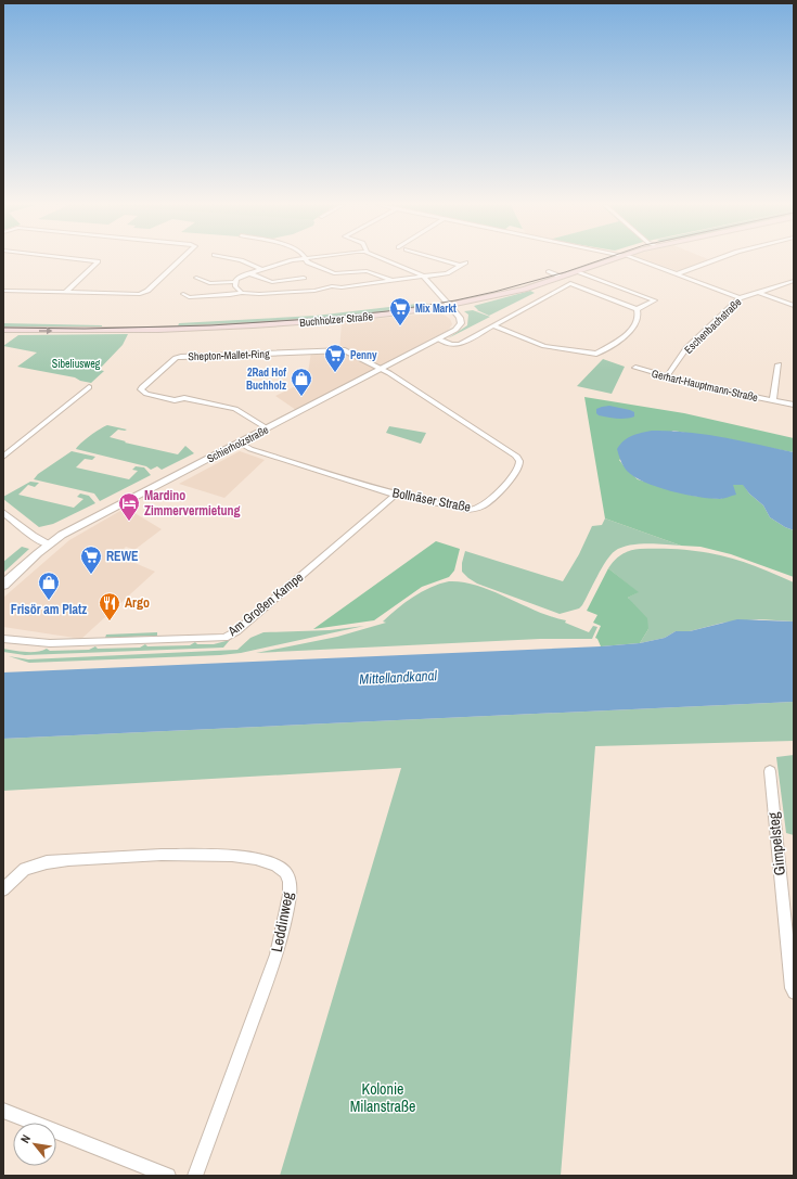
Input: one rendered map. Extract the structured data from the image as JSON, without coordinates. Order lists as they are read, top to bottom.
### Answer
{
  "streets": {
    "main road": ["Buchholzer Straße"],
    "street": [
      "Eschenbachstraße",
      "Shepton-Mallet-Ring",
      "Gerhart-Hauptmann-Straße",
      "Schierholzstraße",
      "Bollnäser Straße",
      "Am Großen Kampe",
      "Gimpelsteg",
      "Leddinweg"
    ]
  },
  "crossings": [
    ["Buchholzer Straße", "Schierholzstraße"],
    ["Eschenbachstraße", "Gerhart-Hauptmann-Straße"],
    ["Shepton-Mallet-Ring", "Schierholzstraße"],
    ["Shepton-Mallet-Ring", "Bollnäser Straße"],
    ["Schierholzstraße", "Bollnäser Straße"],
    ["Bollnäser Straße", "Am Großen Kampe"]
  ],
  "water": ["Mittellandkanal"],
  "parks": ["Sibeliusweg", "Kolonie Milanstraße"],
  "places": {
    "supermarket": ["Mix Markt", "Penny", "REWE"],
    "shop": ["2Rad Hof Buchholz", "Frisör am Platz"],
    "hotel": ["Mardino Zimmervermietung"],
    "restaurant": ["Argo"]
  },
  "north": "top left"
}
